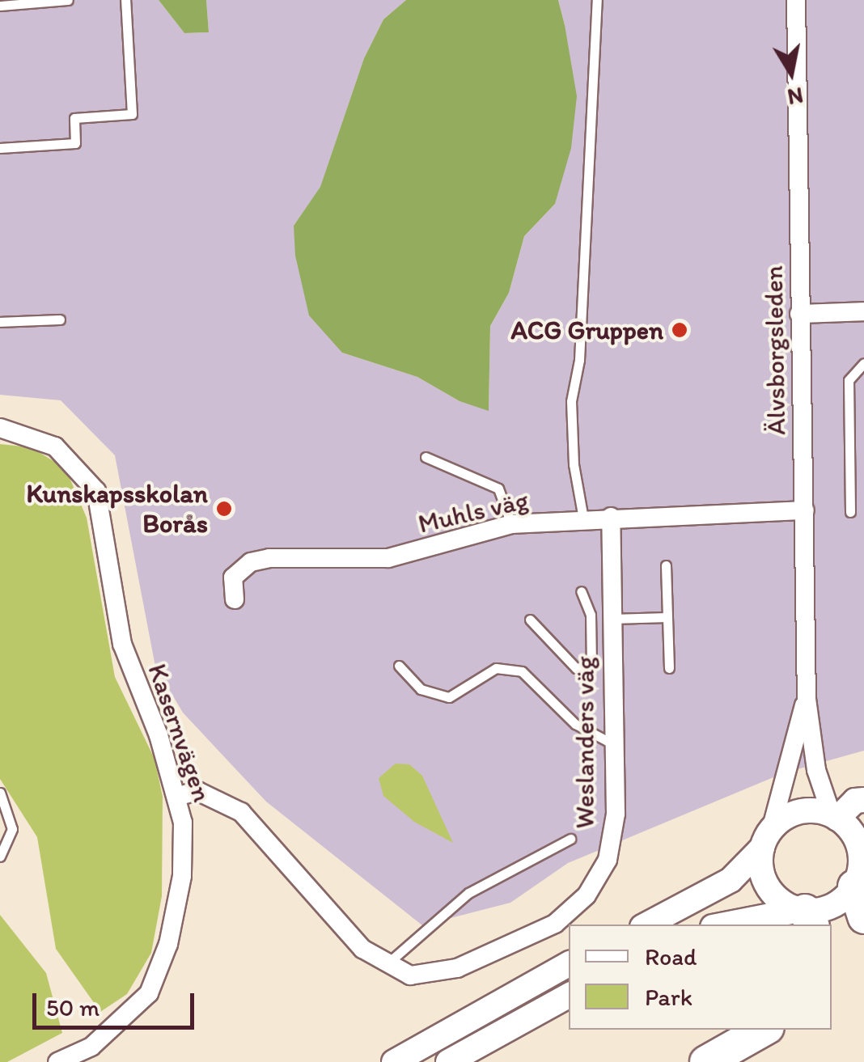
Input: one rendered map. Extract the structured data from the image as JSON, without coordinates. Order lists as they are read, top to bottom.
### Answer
{
  "streets": {
    "street": [
      "Älvsborgsleden",
      "Muhls väg",
      "Kasernvägen",
      "Weslanders väg"
    ]
  },
  "crossings": [
    ["Älvsborgsleden", "Muhls väg"],
    ["Muhls väg", "Weslanders väg"],
    ["Kasernvägen", "Weslanders väg"]
  ],
  "places": ["ACG Gruppen", "Kunskapsskolan Borås"],
  "legend": ["Road", "Park"],
  "scale_bar": "50 m",
  "north": "bottom"
}
